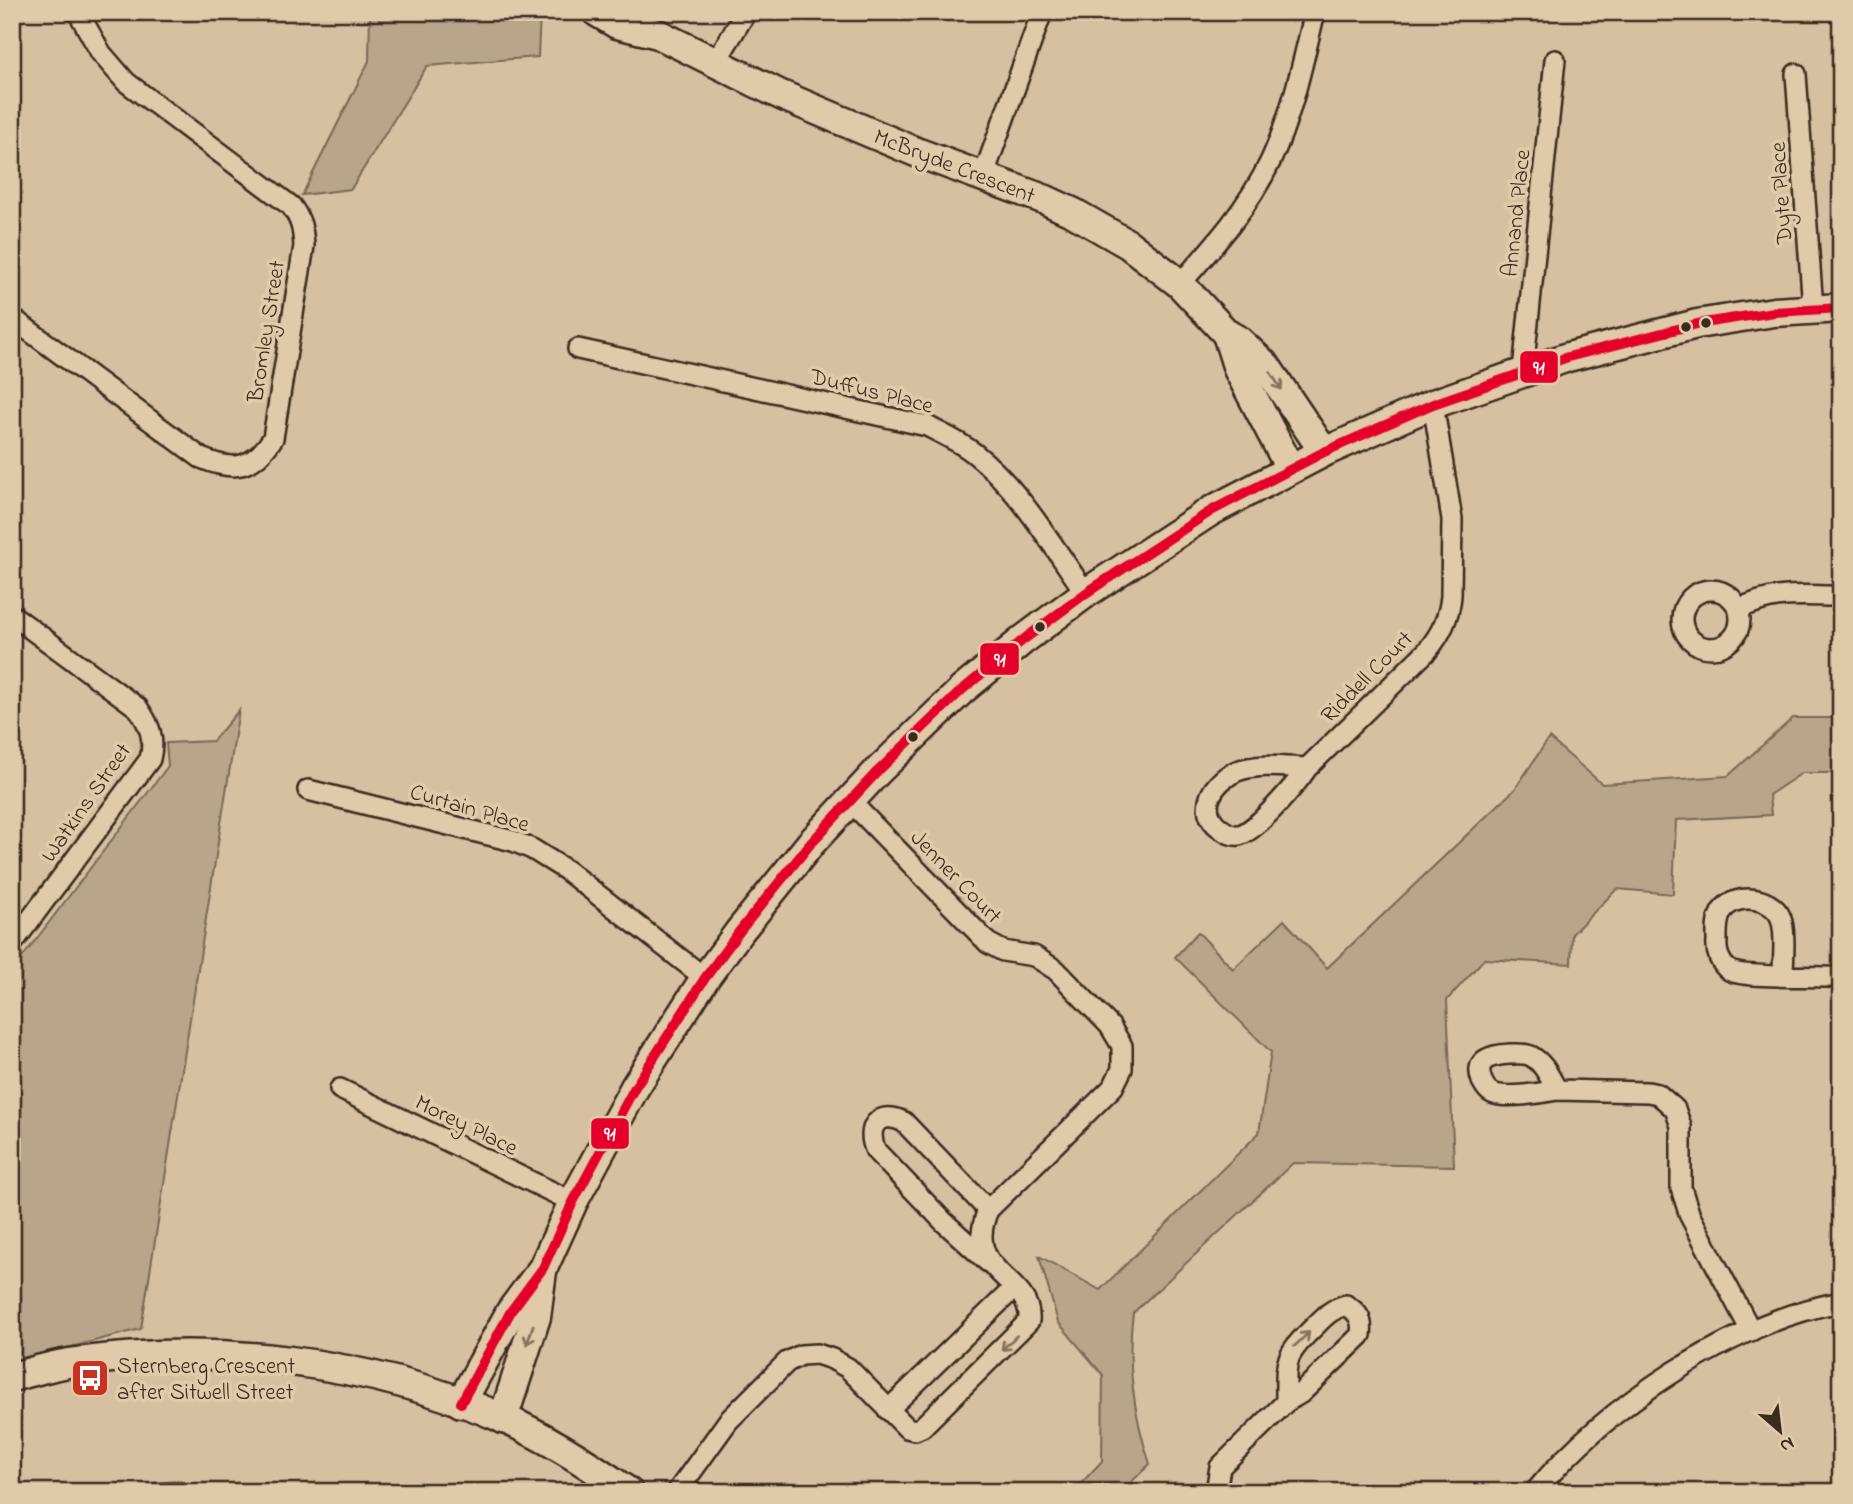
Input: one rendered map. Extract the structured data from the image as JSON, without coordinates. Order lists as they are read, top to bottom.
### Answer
{
  "streets": {
    "street": [
      "McBryde Crescent",
      "Dyte Place",
      "Annand Place",
      "Bromley Street",
      "Duffus Place",
      "Riddell Court",
      "Watkins Street",
      "Curtain Place",
      "Jenner Court",
      "Morey Place"
    ]
  },
  "places": {
    "bus stop": ["Sternberg Crescent after Sitwell Street"]
  },
  "lines": ["transit line 91"],
  "north": "bottom right"
}
